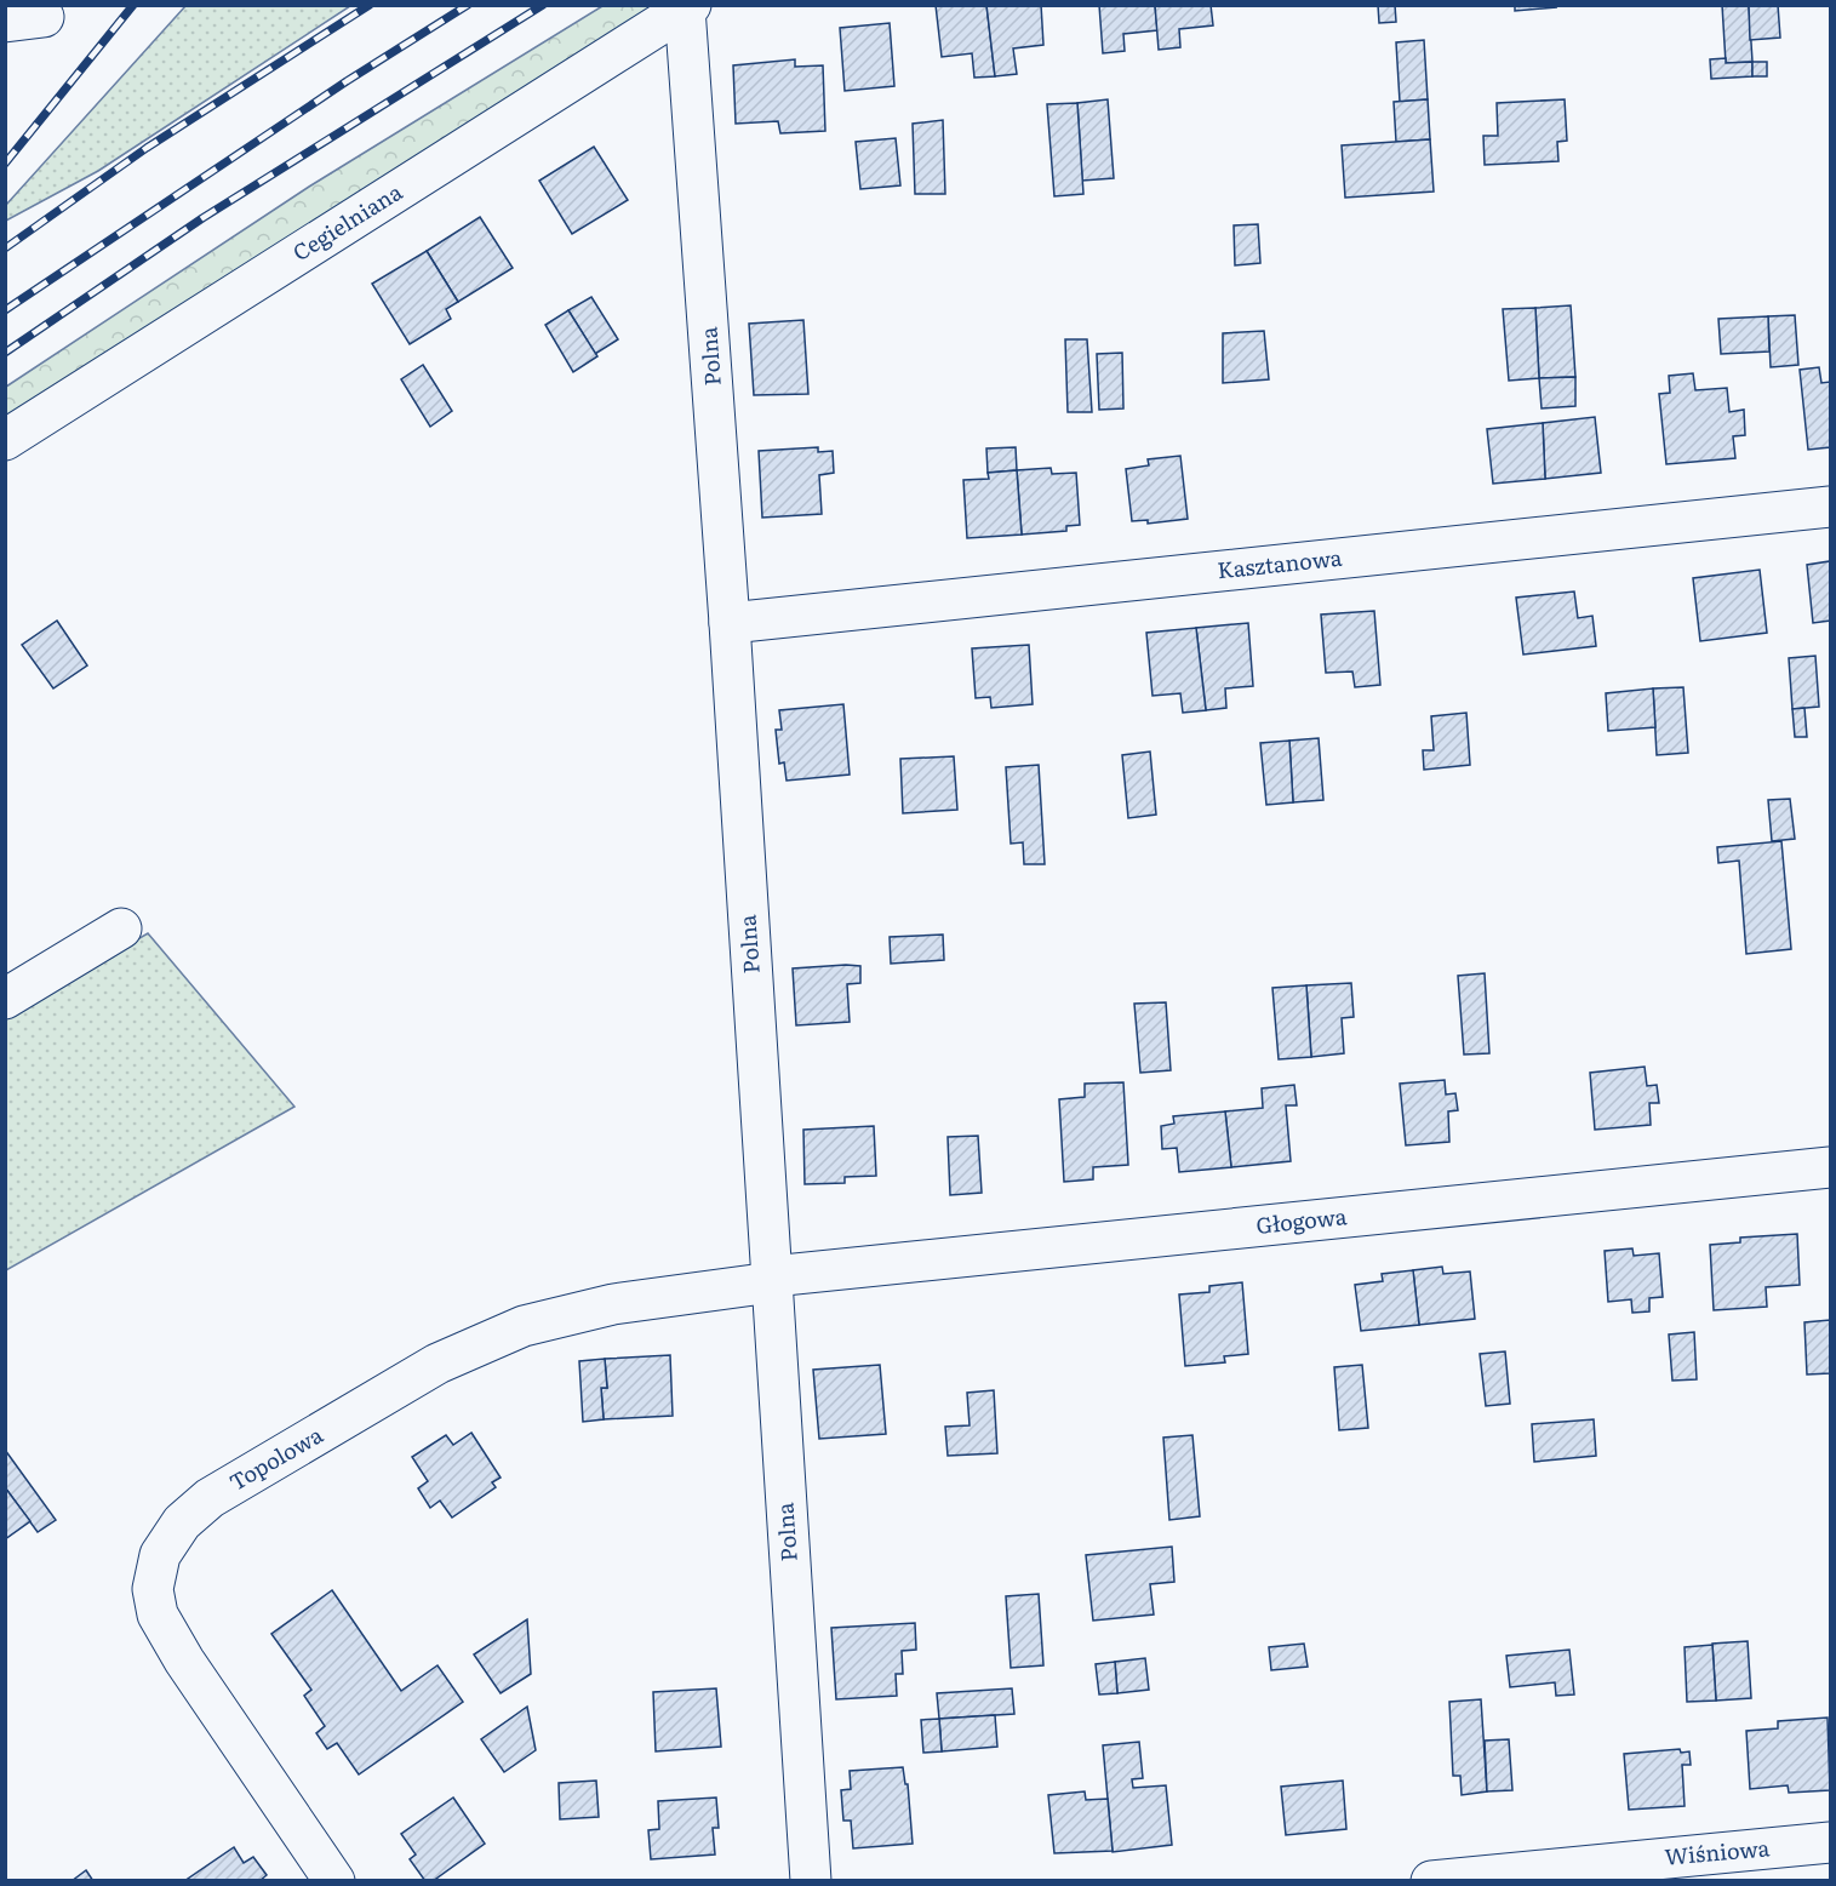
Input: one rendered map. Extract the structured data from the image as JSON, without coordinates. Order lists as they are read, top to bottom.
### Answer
{
  "streets": {
    "street": [
      "Cegielniana",
      "Polna",
      "Kasztanowa",
      "Głogowa",
      "Topolowa",
      "Wiśniowa"
    ]
  },
  "crossings": [
    ["Cegielniana", "Polna"],
    ["Polna", "Kasztanowa"],
    ["Polna", "Głogowa"],
    ["Polna", "Topolowa"],
    ["Głogowa", "Topolowa"]
  ]
}
